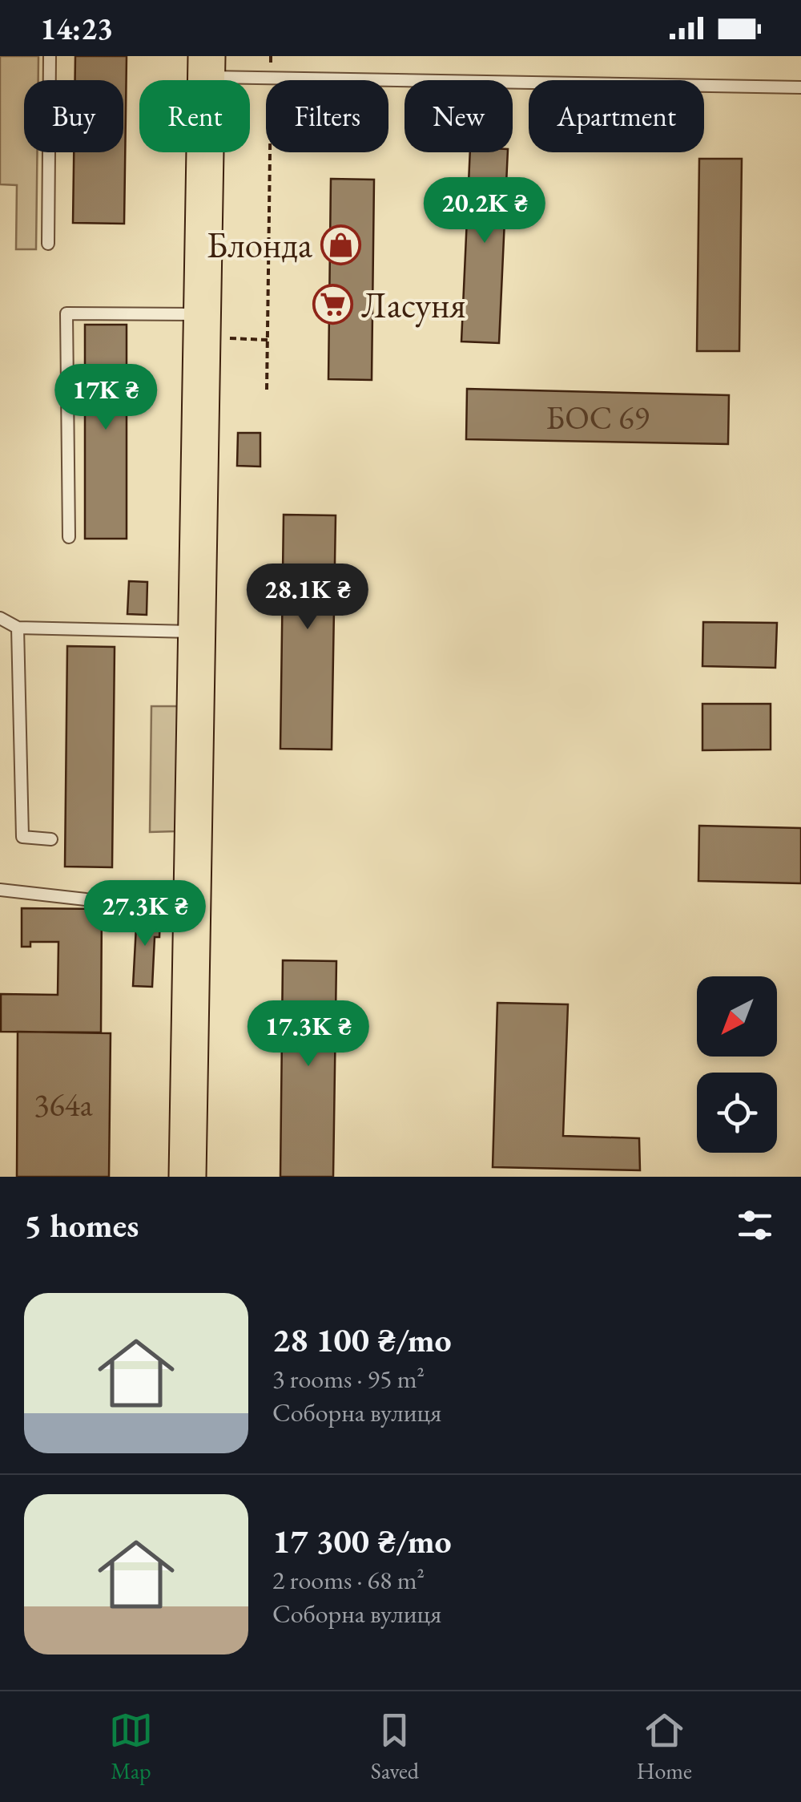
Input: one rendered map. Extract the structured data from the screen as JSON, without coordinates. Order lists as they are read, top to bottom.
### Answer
{
  "places": {
    "shop": ["Блонда"],
    "supermarket": ["Ласуня"]
  },
  "house_numbers": ["БОС 69", "364а"],
  "north": "bottom left",
  "page": {
    "status": "14:23",
    "chip": [
      "Buy",
      "Rent",
      "Filters",
      "New",
      "Apartment"
    ],
    "price": [
      "20.2K ₴",
      "17K ₴",
      "28.1K ₴",
      "27.3K ₴",
      "17.3K ₴"
    ],
    "heading": "5 homes",
    "list": [
      {
        "name": "28 100 ₴/mo",
        "note": "3 rooms · 95 m² · Соборна вулиця"
      },
      {
        "name": "17 300 ₴/mo",
        "note": "2 rooms · 68 m² · Соборна вулиця"
      }
    ],
    "tabs": ["Map", "Saved", "Home"]
  }
}
